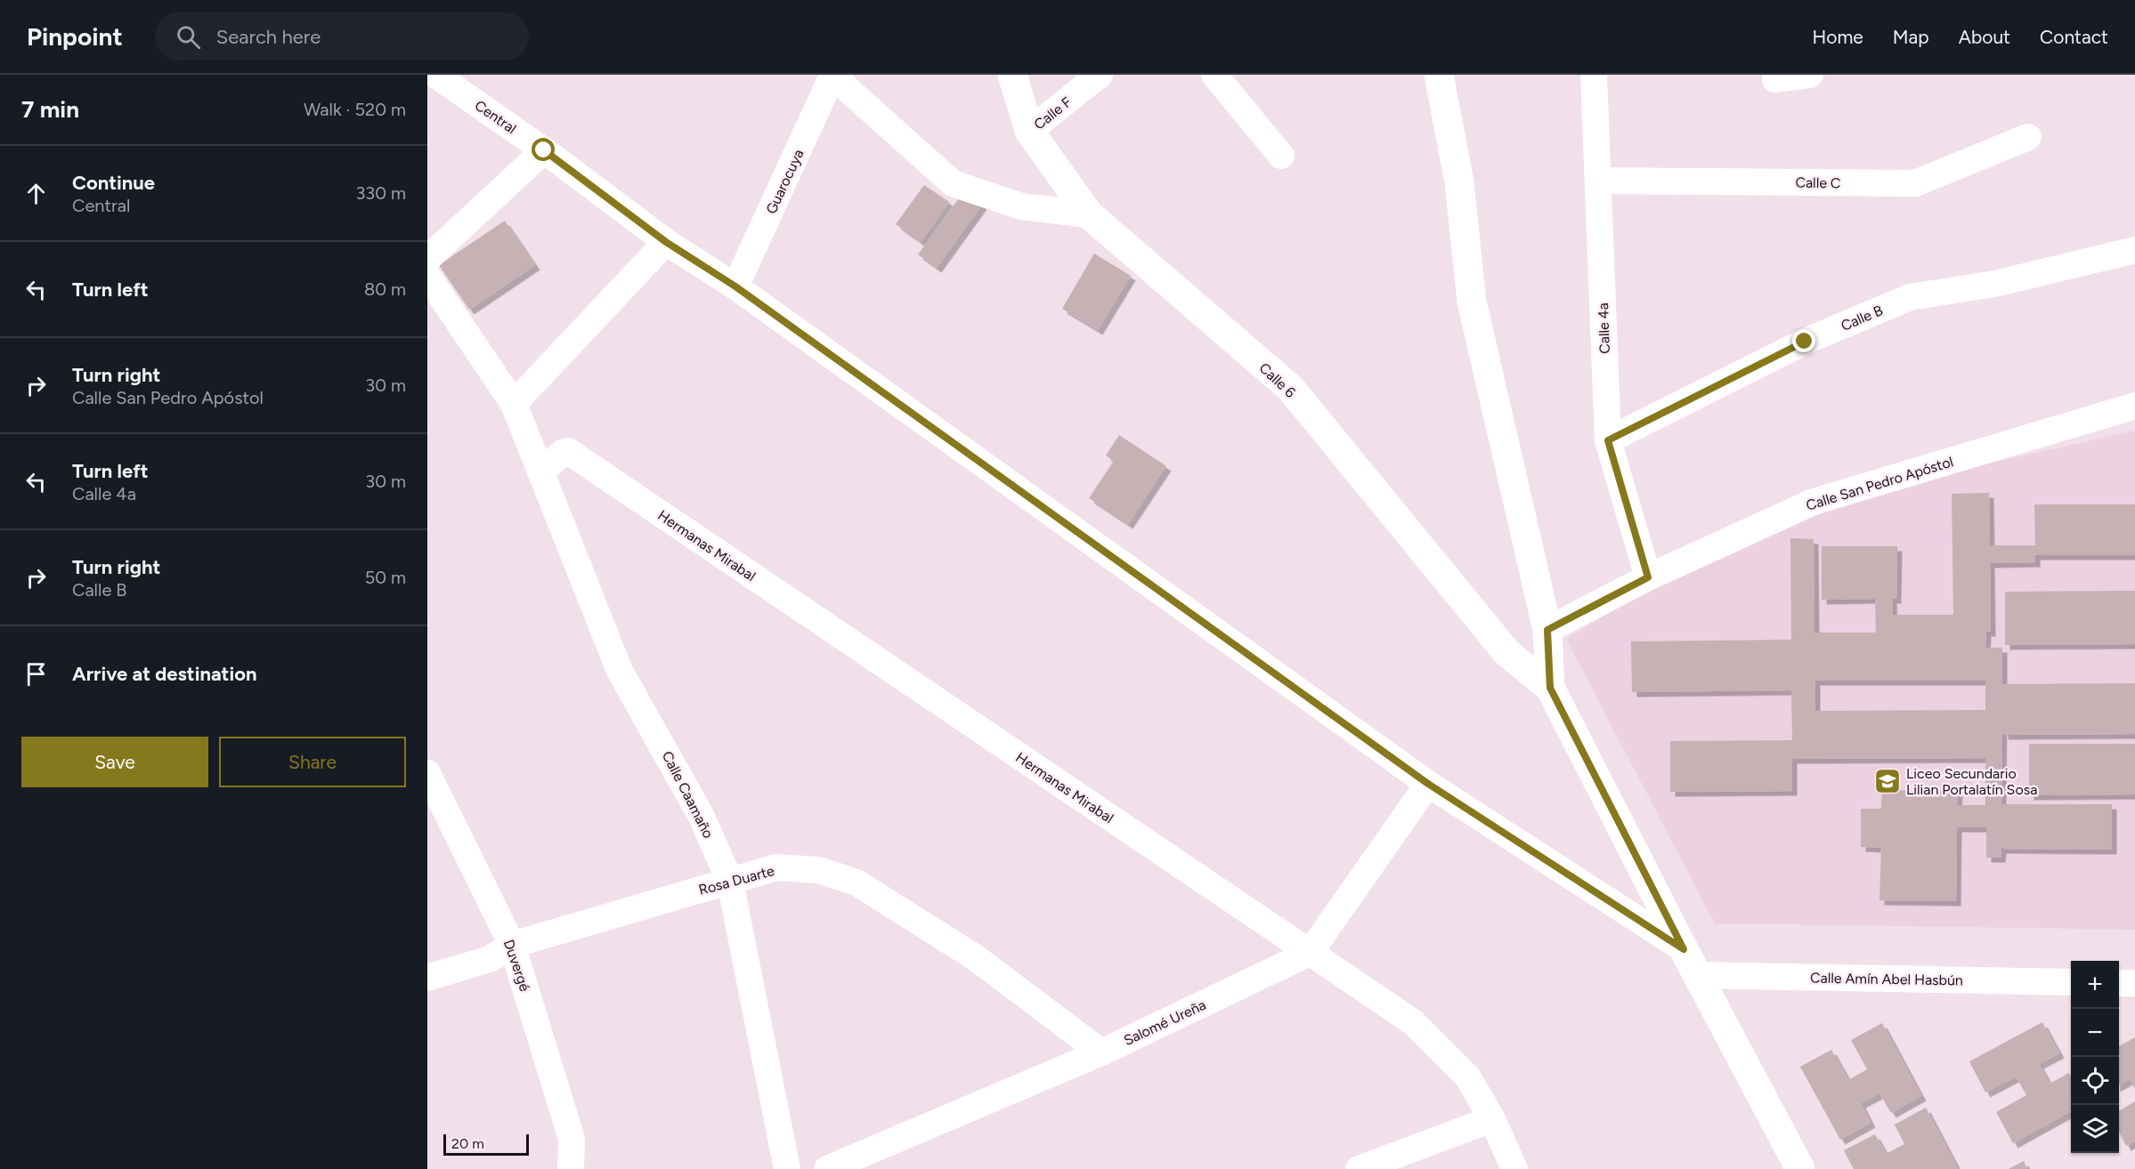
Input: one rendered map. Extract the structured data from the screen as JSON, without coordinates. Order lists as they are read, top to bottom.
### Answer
{
  "streets": {
    "street": [
      "Calle F",
      "Central",
      "Guarocuya",
      "Calle C",
      "Calle B",
      "Calle 4a",
      "Calle 6",
      "Calle San Pedro Apóstol",
      "Hermanas Mirabal",
      "Calle Caamaño",
      "Rosa Duarte",
      "Duvergé",
      "Calle Amín Abel Hasbún",
      "Salomé Ureña"
    ]
  },
  "crossings": [
    ["Calle F", "Calle 6"],
    ["Central", "Guarocuya"],
    ["Central", "Salomé Ureña"],
    ["Calle C", "Calle 4a"],
    ["Calle B", "Calle 4a"],
    ["Calle 4a", "Calle San Pedro Apóstol"],
    ["Hermanas Mirabal", "Calle Caamaño"],
    ["Hermanas Mirabal", "Salomé Ureña"],
    ["Calle Caamaño", "Rosa Duarte"],
    ["Rosa Duarte", "Duvergé"],
    ["Rosa Duarte", "Salomé Ureña"]
  ],
  "places": {
    "school or university": ["Liceo Secundario Lilian Portalatín Sosa"]
  },
  "scale_bar": "20 m",
  "page": {
    "header": "Pinpoint",
    "search": "Search here",
    "nav": [
      "Home",
      "Map",
      "About",
      "Contact"
    ],
    "heading": ["7 min", "Walk · 520 m"],
    "list": [
      ["Continue", "Central", "330 m"],
      ["Turn left", "80 m"],
      ["Turn right", "Calle San Pedro Apóstol", "30 m"],
      ["Turn left", "Calle 4a", "30 m"],
      ["Turn right", "Calle B", "50 m"],
      "Arrive at destination"
    ],
    "buttons": ["Save", "Share"],
    "map_buttons": ["+", "−"],
    "scale": "20 m"
  }
}
